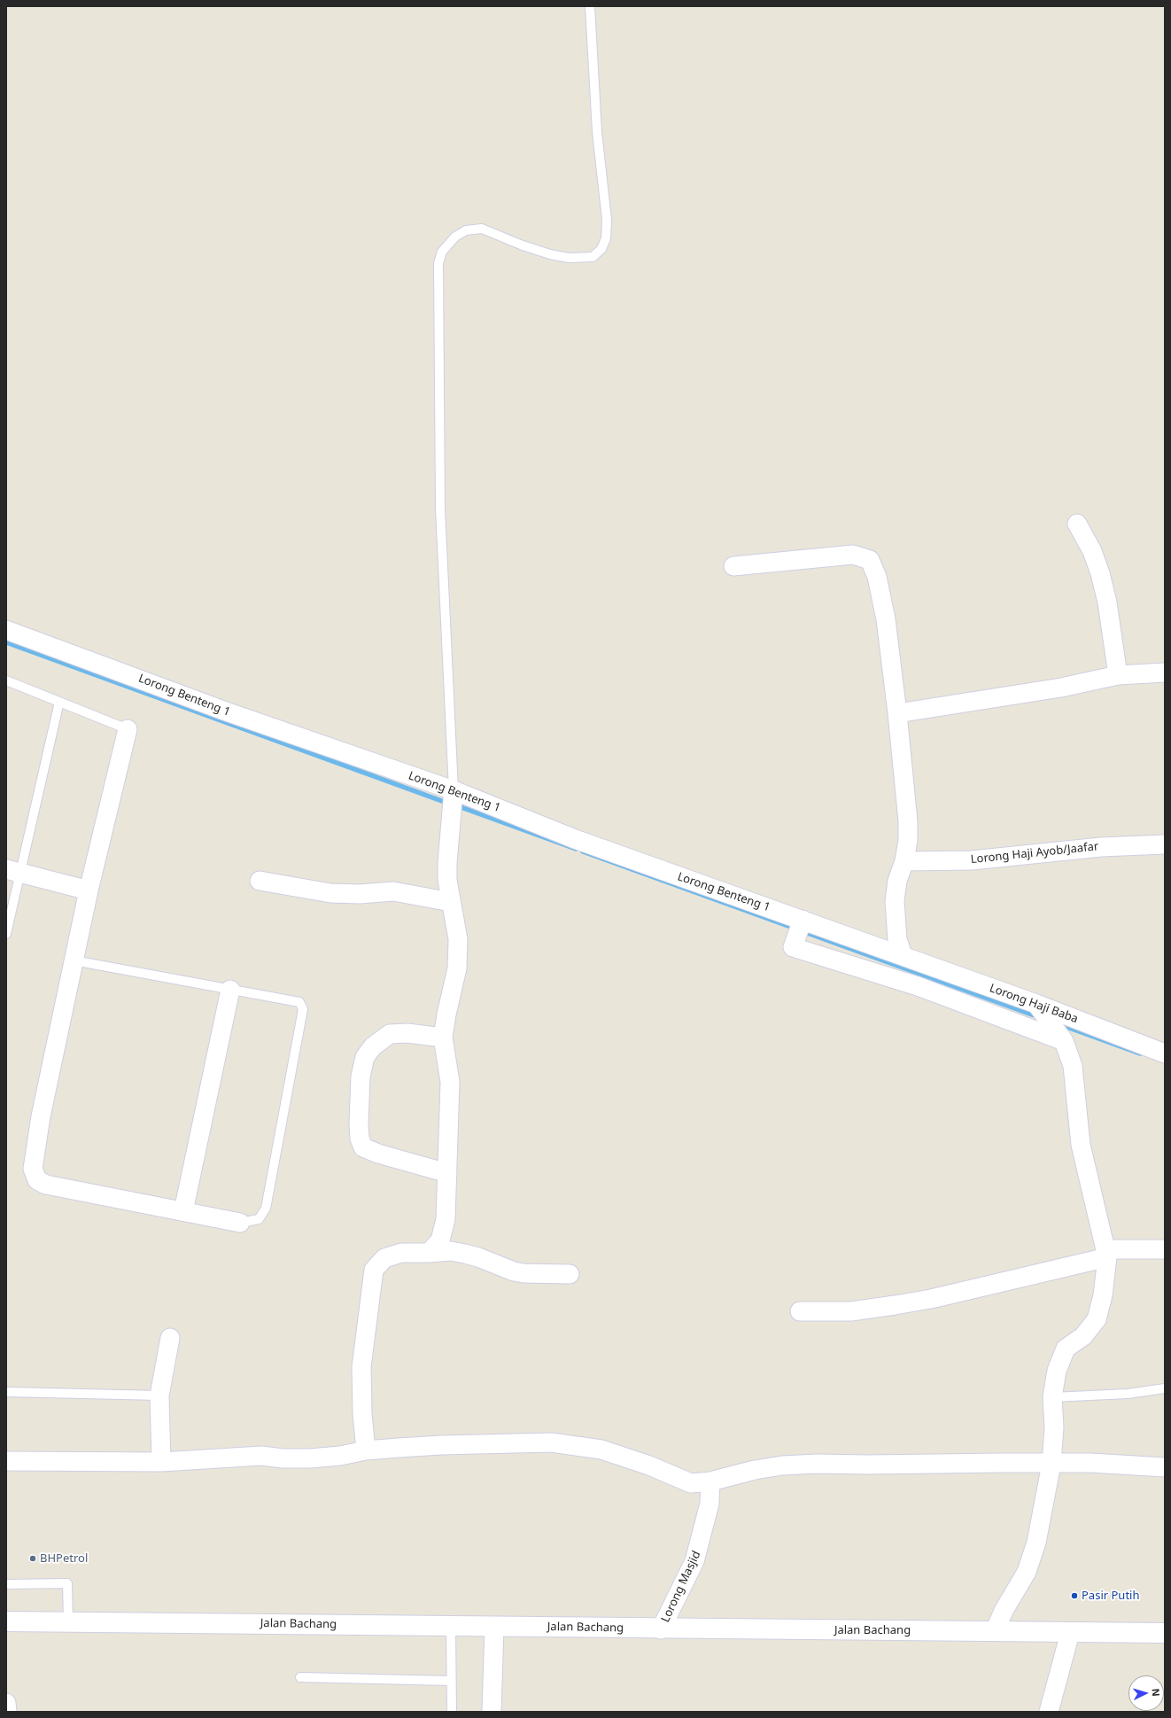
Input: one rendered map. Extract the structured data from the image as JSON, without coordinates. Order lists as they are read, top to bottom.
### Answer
{
  "streets": {
    "street": [
      "Lorong Benteng 1",
      "Lorong Haji Ayob/Jaafar",
      "Lorong Haji Baba",
      "Lorong Masjid",
      "Jalan Bachang"
    ]
  },
  "crossings": [
    ["Lorong Benteng 1", "Lorong Haji Baba"],
    ["Lorong Masjid", "Jalan Bachang"]
  ],
  "places": ["BHPetrol", "Pasir Putih"],
  "north": "right"
}
